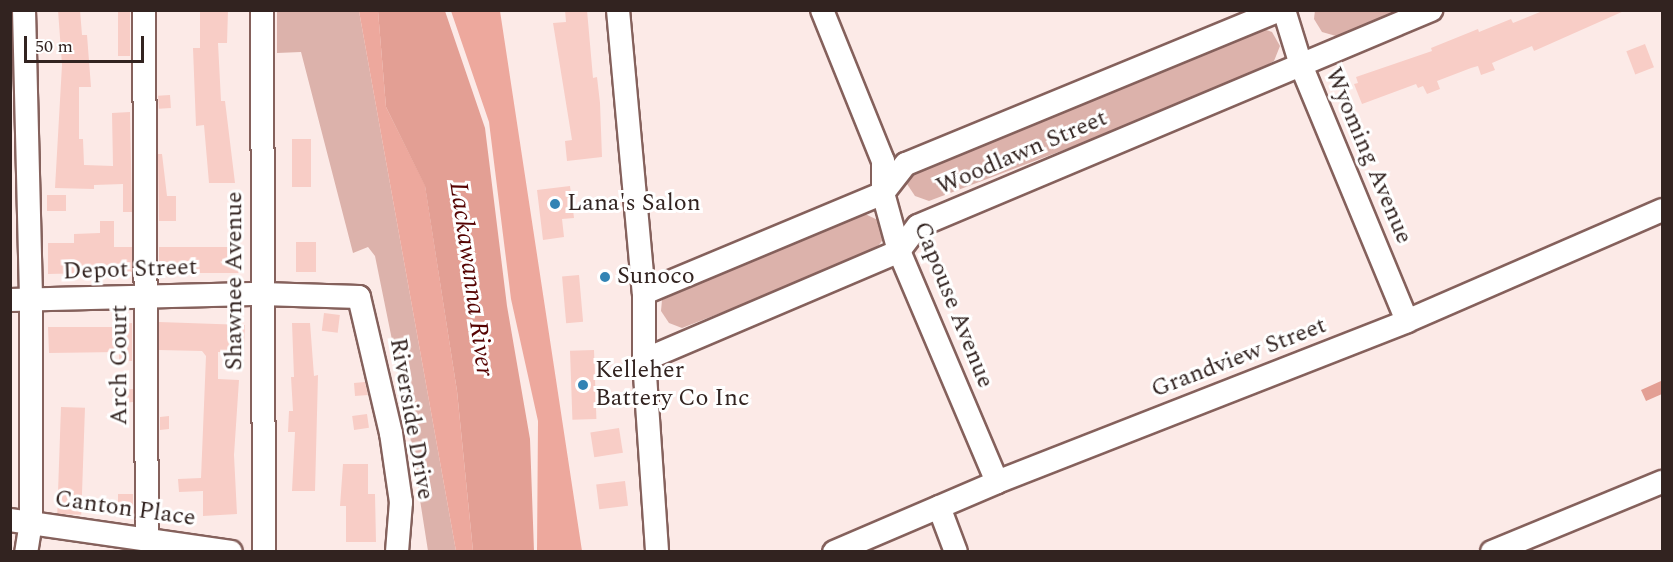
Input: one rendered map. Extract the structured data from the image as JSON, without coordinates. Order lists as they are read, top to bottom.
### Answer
{
  "streets": {
    "street": [
      "Woodlawn Street",
      "Wyoming Avenue",
      "Depot Street",
      "Shawnee Avenue",
      "Capouse Avenue",
      "Grandview Street",
      "Arch Court",
      "Riverside Drive",
      "Canton Place"
    ]
  },
  "crossings": [
    ["Woodlawn Street", "Wyoming Avenue"],
    ["Woodlawn Street", "Capouse Avenue"],
    ["Wyoming Avenue", "Grandview Street"],
    ["Depot Street", "Shawnee Avenue"],
    ["Depot Street", "Arch Court"],
    ["Depot Street", "Riverside Drive"],
    ["Capouse Avenue", "Grandview Street"],
    ["Arch Court", "Canton Place"]
  ],
  "water": ["Lackawanna River"],
  "places": ["Lana's Salon", "Sunoco", "Kelleher Battery Co Inc"],
  "scale_bar": "50 m"
}
